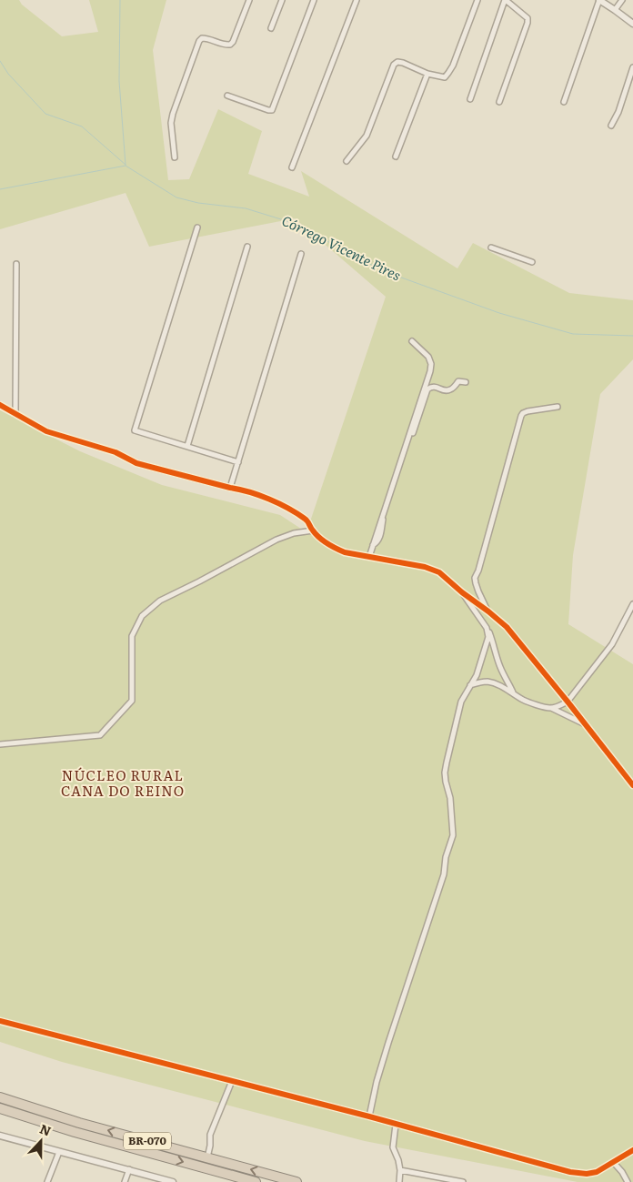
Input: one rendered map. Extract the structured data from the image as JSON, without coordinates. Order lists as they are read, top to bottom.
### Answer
{
  "streets": {
    "highway": ["BR-070"]
  },
  "districts": ["NÚCLEO RURAL CANA DO REINO"],
  "water": ["Córrego Vicente Pires"],
  "north": "top"
}
